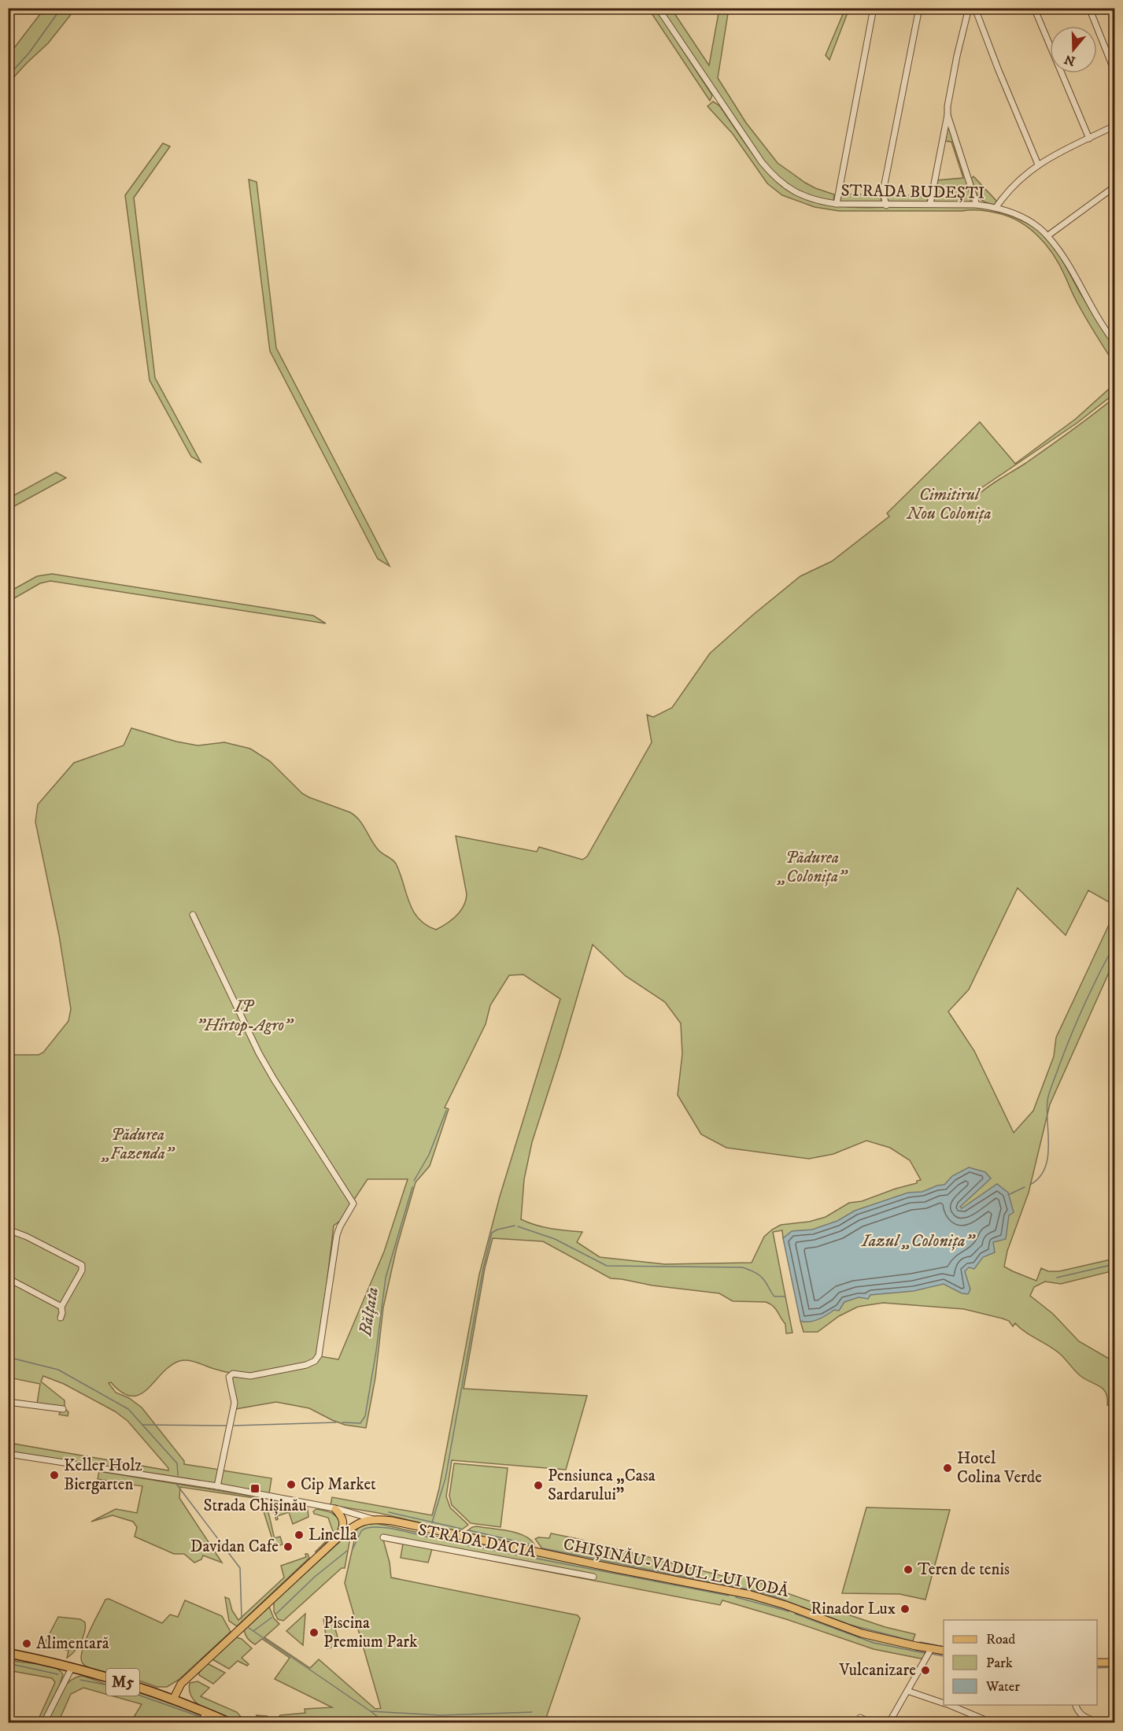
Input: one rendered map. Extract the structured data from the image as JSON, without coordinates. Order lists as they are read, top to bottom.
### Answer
{
  "streets": {
    "highway": ["M5"],
    "main road": ["CHIȘINĂU-VADUL LUI VODĂ"],
    "street": ["STRADA BUDEȘTI", "STRADA DACIA"]
  },
  "water": ["Iazul „Colonița”", "Bălţata"],
  "parks": [
    "Cimitirul Nou Colonița",
    "Pădurea „Colonița”",
    "IP ”Hîrtop-Agro”",
    "Pădurea „Fazenda”"
  ],
  "places": {
    "other": [
      "Hotel Colina Verde",
      "Keller Holz Biergarten",
      "Cip Market",
      "Pensiunea „Casa Sardarului”",
      "Linella",
      "Davidan Cafe",
      "Teren de tenis",
      "Rinador Lux",
      "Piscina Premium Park",
      "Alimentară",
      "Vulcanizare"
    ],
    "transit": ["Strada Chișinău"]
  },
  "legend": ["Road", "Park", "Water"],
  "north": "bottom"
}
